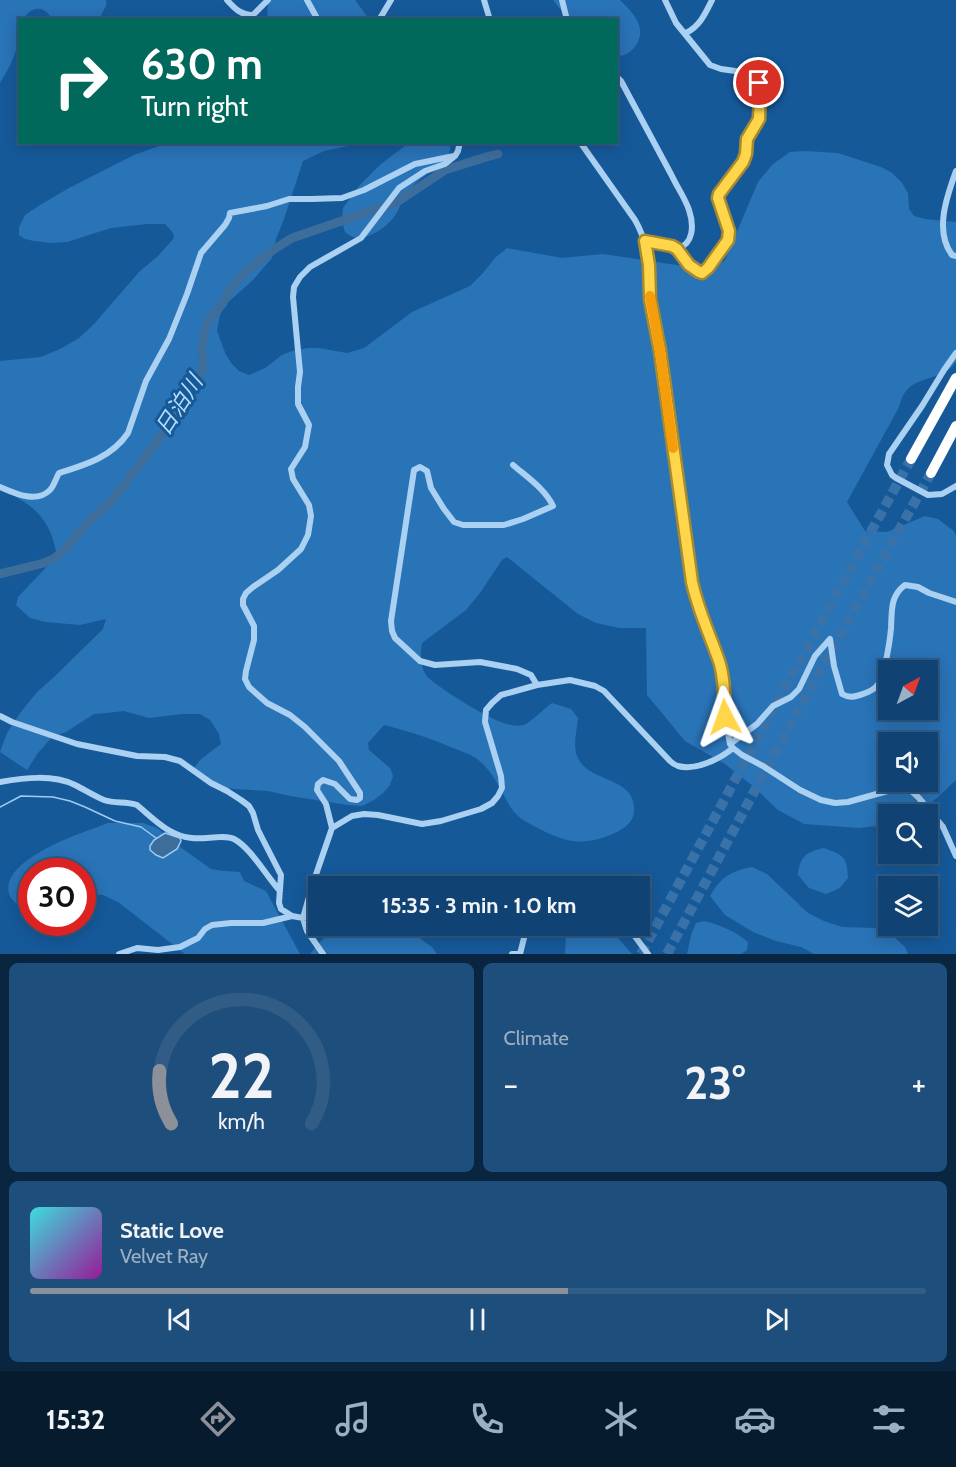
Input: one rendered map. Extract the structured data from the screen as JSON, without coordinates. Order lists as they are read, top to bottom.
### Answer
{
  "water": ["日泊川"],
  "north": "top right",
  "page": {
    "turn": ["630 m", "Turn right"],
    "limit": "30",
    "trip": "15:35 · 3 min · 1.0 km",
    "tile": "Climate",
    "heat": ["−", "23°", "+"],
    "song": ["Static Love", "Velvet Ray"],
    "tabs": "15:32",
    "gauge": ["22", "km/h"]
  }
}
